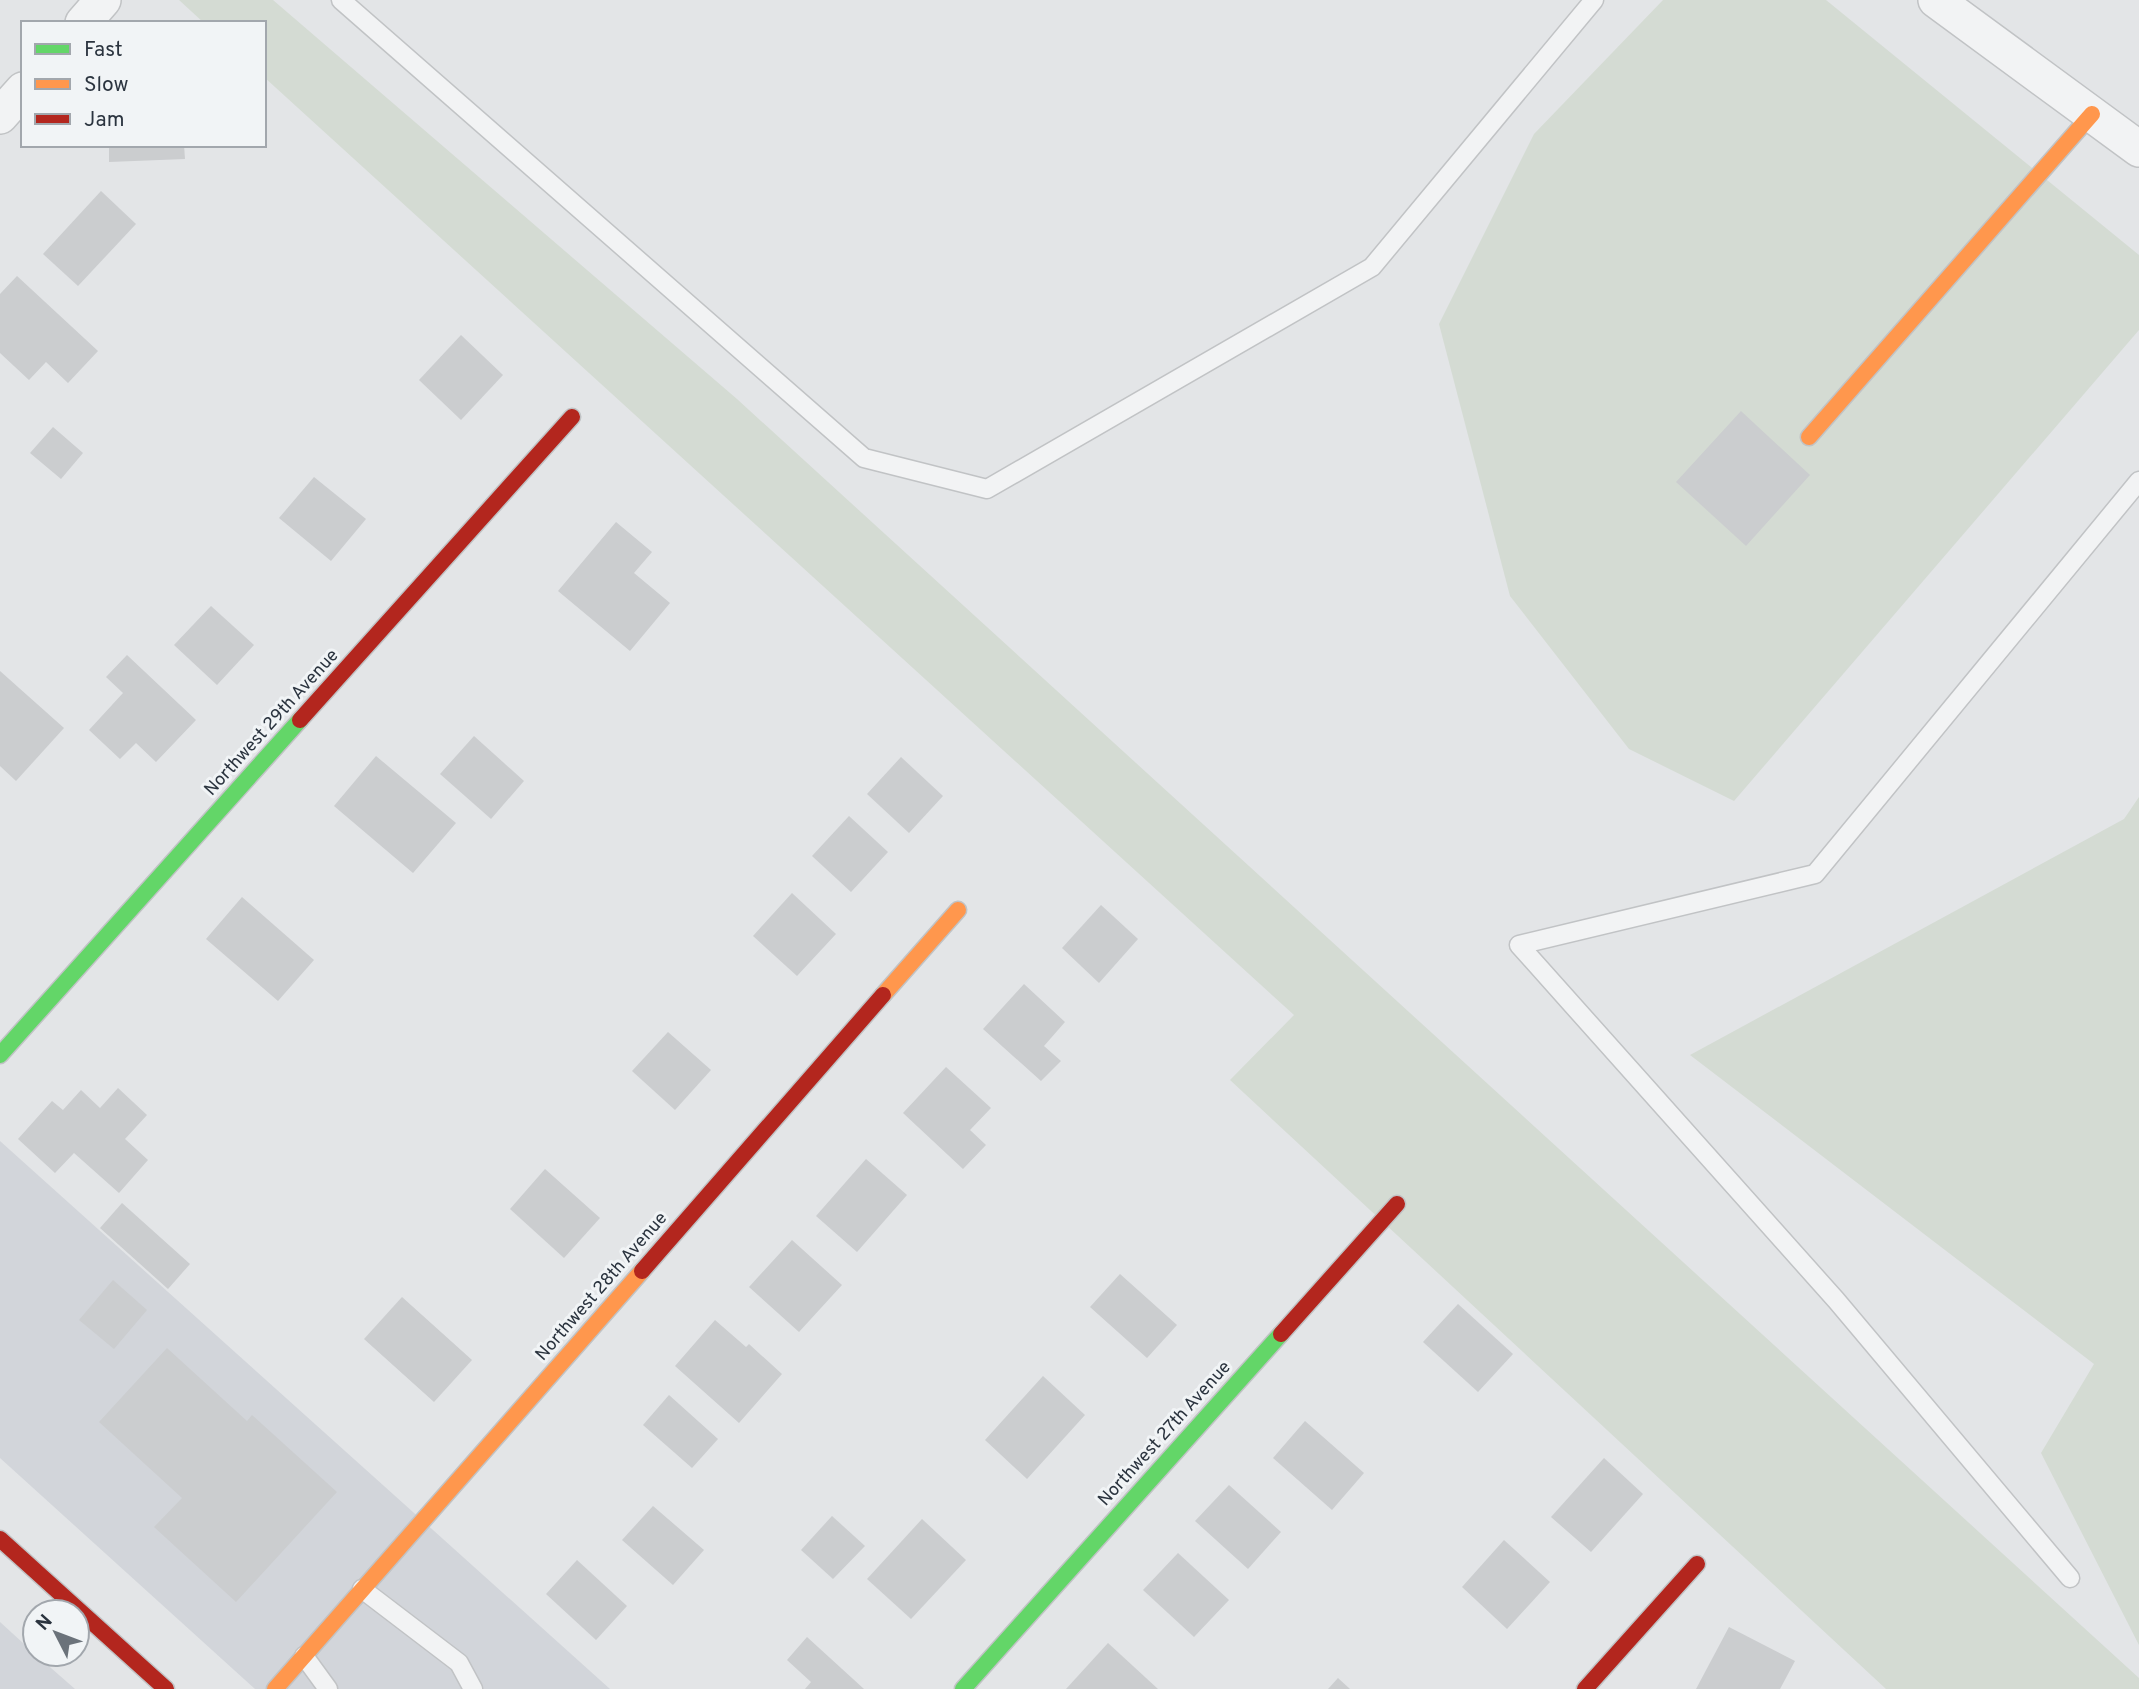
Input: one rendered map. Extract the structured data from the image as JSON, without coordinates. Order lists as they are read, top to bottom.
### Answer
{
  "streets": {
    "street": ["Northwest 29th Avenue", "Northwest 28th Avenue", "Northwest 27th Avenue"]
  },
  "legend": ["Fast", "Slow", "Jam"],
  "north": "top left"
}
